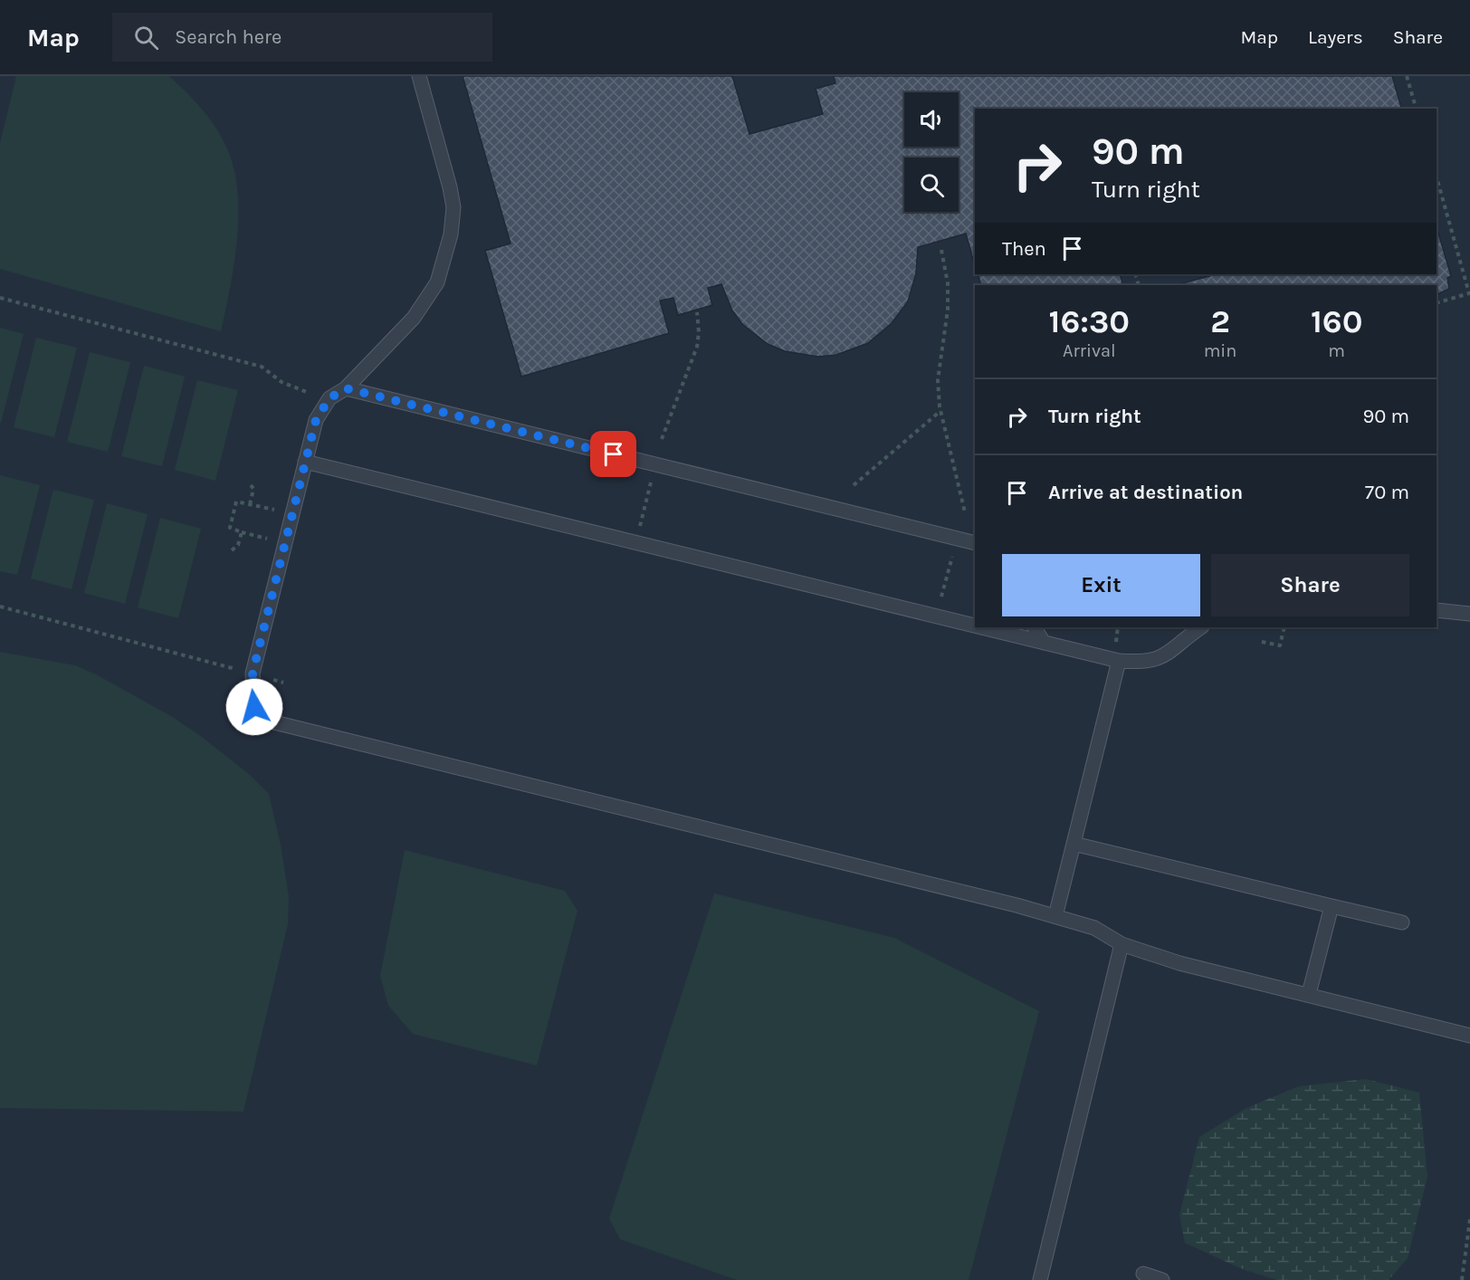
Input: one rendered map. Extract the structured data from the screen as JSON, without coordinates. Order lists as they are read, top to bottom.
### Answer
{
  "page": {
    "header": "Map",
    "search": "Search here",
    "nav": ["Map", "Layers", "Share"],
    "turn": ["90 m", "Turn right"],
    "then": "Then",
    "eta": [
      "16:30",
      "Arrival",
      "2",
      "min",
      "160",
      "m"
    ],
    "list": [
      {
        "name": "Turn right",
        "value": "90 m"
      },
      {
        "name": "Arrive at destination",
        "value": "70 m"
      }
    ],
    "buttons": ["Exit", "Share"]
  }
}
